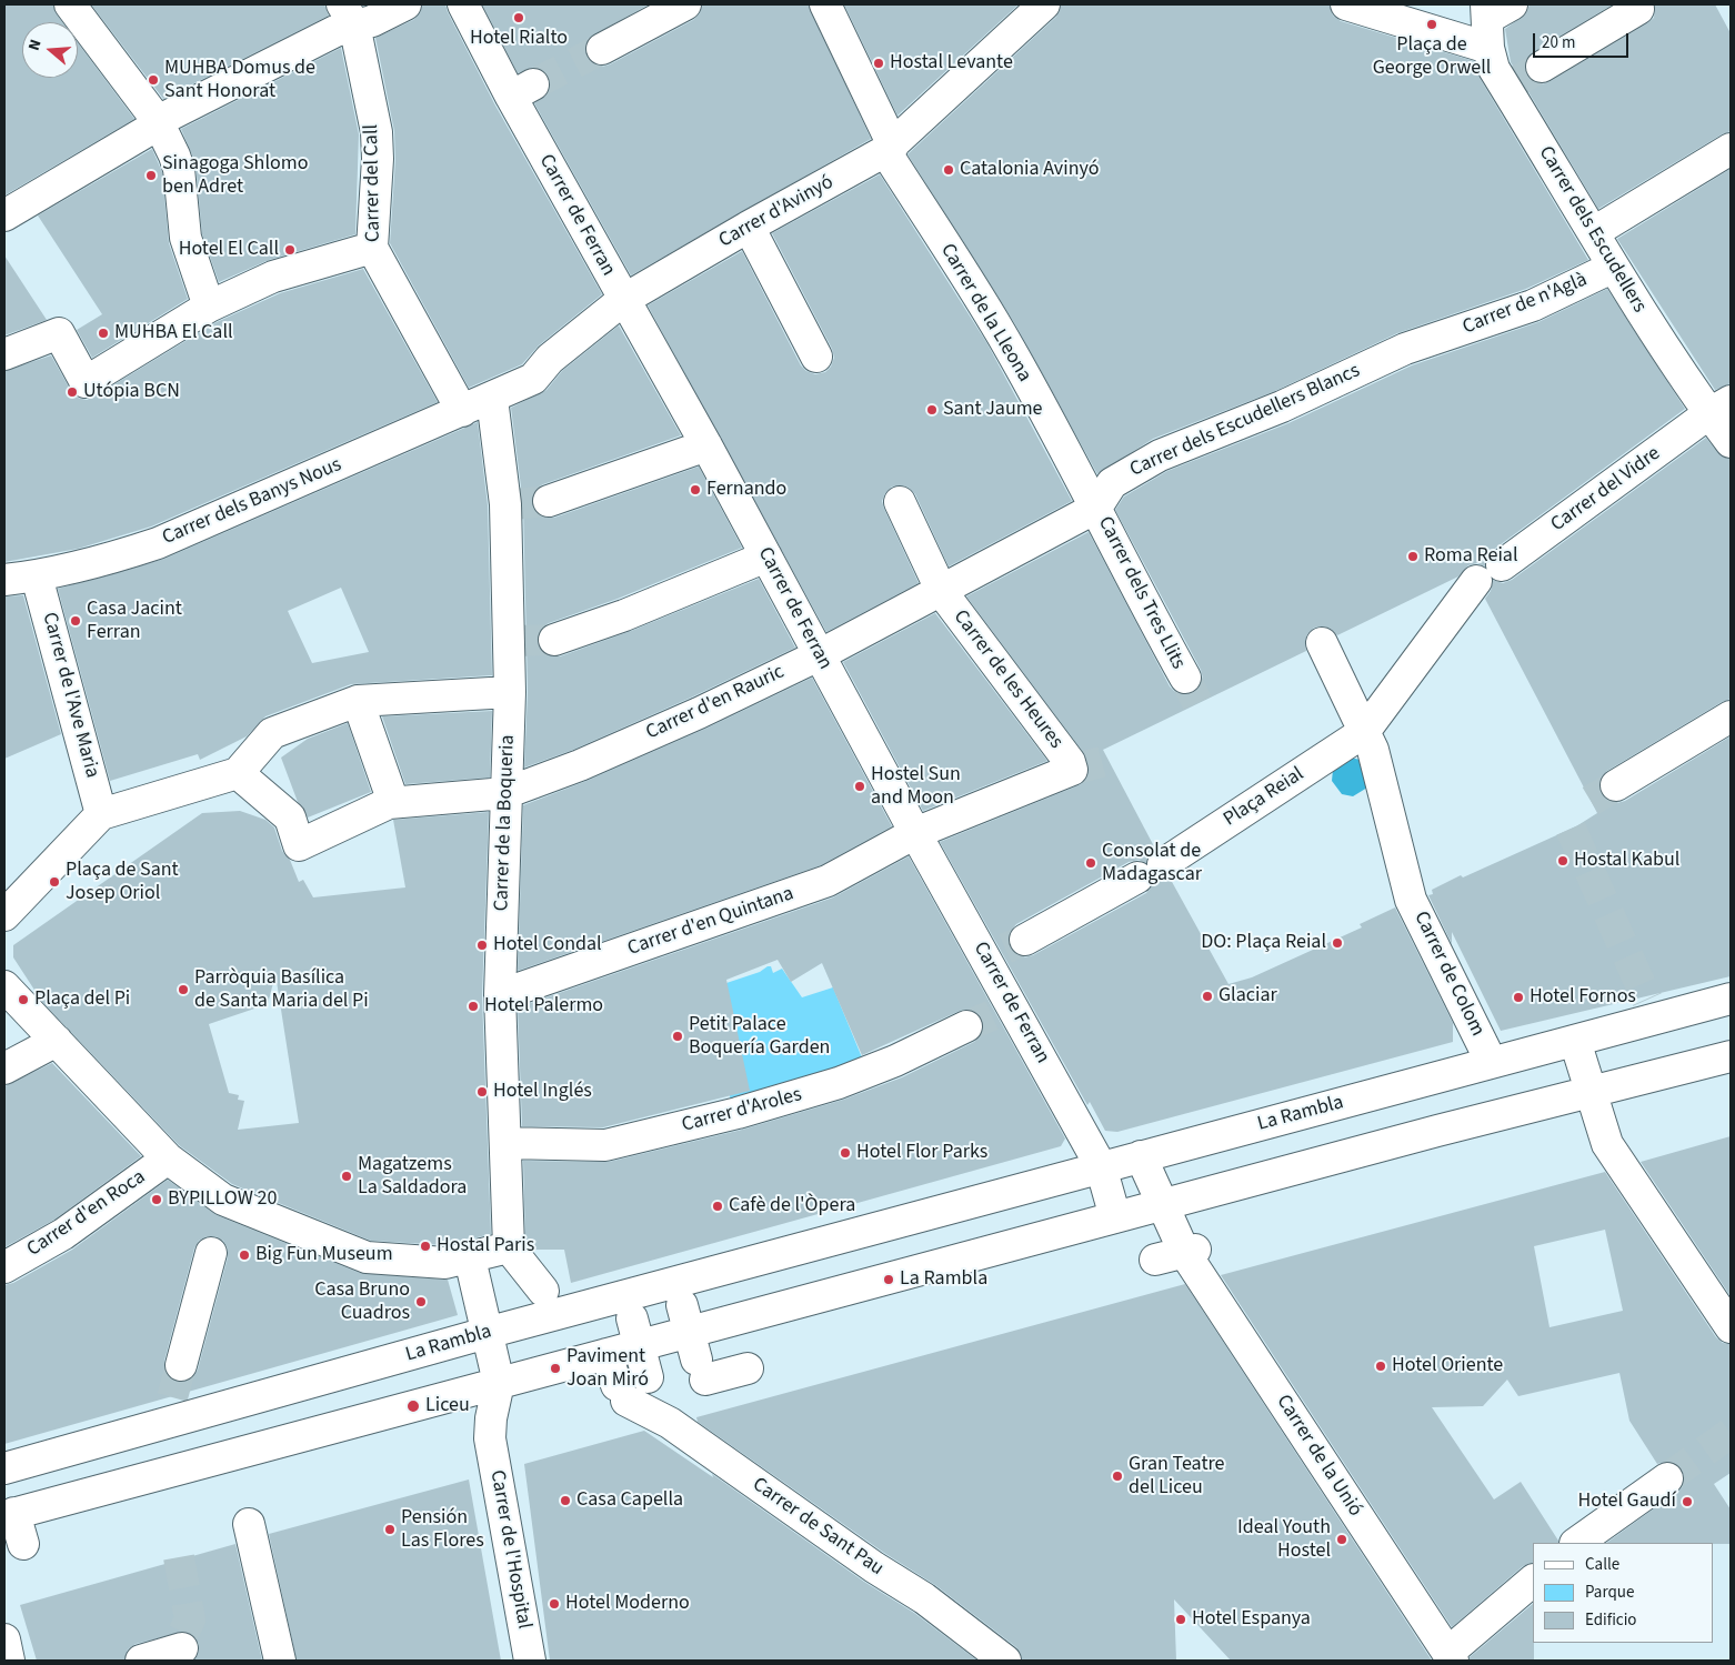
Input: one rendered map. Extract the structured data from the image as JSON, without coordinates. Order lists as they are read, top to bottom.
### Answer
{
  "streets": {
    "street": [
      "Carrer del Call",
      "Carrer d'Avinyó",
      "Carrer de Ferran",
      "Carrer dels Escudellers",
      "Carrer de n'Aglà",
      "Carrer de la Lleona",
      "Carrer dels Escudellers Blancs",
      "Carrer del Vidre",
      "Carrer dels Banys Nous",
      "Carrer dels Tres Llits",
      "Carrer de les Heures",
      "Carrer de l'Ave Maria",
      "Carrer d'en Rauric",
      "Plaça Reial",
      "Carrer de la Boqueria",
      "Carrer d'en Quintana",
      "Carrer de Colom",
      "Carrer d'Aroles",
      "La Rambla",
      "Carrer d'en Roca",
      "Carrer de la Unió",
      "Carrer de Sant Pau",
      "Carrer de l'Hospital"
    ]
  },
  "crossings": [
    ["Carrer del Call", "Carrer dels Banys Nous"],
    ["Carrer d'Avinyó", "Carrer de Ferran"],
    ["Carrer d'Avinyó", "Carrer de la Lleona"],
    ["Carrer d'Avinyó", "Carrer dels Banys Nous"],
    ["Carrer d'Avinyó", "Carrer de la Boqueria"],
    ["Carrer de Ferran", "Carrer de les Heures"],
    ["Carrer de Ferran", "Carrer d'en Rauric"],
    ["Carrer de Ferran", "Plaça Reial"],
    ["Carrer de Ferran", "Carrer d'en Quintana"],
    ["Carrer de Ferran", "Carrer d'Aroles"],
    ["Carrer de Ferran", "La Rambla"],
    ["Carrer dels Escudellers", "Carrer de n'Aglà"],
    ["Carrer dels Escudellers", "Carrer del Vidre"],
    ["Carrer de n'Aglà", "Carrer dels Escudellers Blancs"],
    ["Carrer de la Lleona", "Carrer dels Escudellers Blancs"],
    ["Carrer de la Lleona", "Carrer dels Tres Llits"],
    ["Carrer de la Lleona", "Carrer d'en Rauric"],
    ["Carrer dels Escudellers Blancs", "Carrer dels Tres Llits"],
    ["Carrer dels Escudellers Blancs", "Carrer d'en Rauric"],
    ["Carrer dels Banys Nous", "Carrer de l'Ave Maria"],
    ["Carrer dels Banys Nous", "Carrer de la Boqueria"],
    ["Carrer dels Tres Llits", "Carrer d'en Rauric"],
    ["Carrer de les Heures", "Carrer d'en Rauric"],
    ["Carrer de les Heures", "Carrer d'en Quintana"],
    ["Carrer d'en Rauric", "Carrer de la Boqueria"],
    ["Plaça Reial", "Carrer de Colom"],
    ["Carrer de la Boqueria", "Carrer d'en Quintana"],
    ["Carrer de la Boqueria", "Carrer d'Aroles"],
    ["La Rambla", "Carrer de la Unió"],
    ["La Rambla", "Carrer de l'Hospital"]
  ],
  "places": [
    "Hotel Rialto",
    "Plaça de George Orwell",
    "Hostal Levante",
    "MUHBA Domus de Sant Honorat",
    "Catalonia Avinyó",
    "Sinagoga Shlomo ben Adret",
    "Hotel El Call",
    "MUHBA El Call",
    "Utópia BCN",
    "Sant Jaume",
    "Fernando",
    "Roma Reial",
    "Casa Jacint Ferran",
    "Hostel Sun and Moon",
    "Hostal Kabul",
    "Consolat de Madagascar",
    "Plaça de Sant Josep Oriol",
    "DO: Plaça Reial",
    "Hotel Condal",
    "Parròquia Basílica de Santa Maria del Pi",
    "Glaciar",
    "Hotel Fornos",
    "Plaça del Pi",
    "Hotel Palermo",
    "Petit Palace Boquería Garden",
    "Hotel Inglés",
    "Hotel Flor Parks",
    "Magatzems La Saldadora",
    "BYPILLOW 20",
    "Cafè de l'Òpera",
    "Hostal Paris",
    "Big Fun Museum",
    "La Rambla",
    "Casa Bruno Cuadros",
    "Hotel Oriente",
    "Paviment Joan Miró",
    "Liceu",
    "Gran Teatre del Liceu",
    "Casa Capella",
    "Hotel Gaudí",
    "Pensión Las Flores",
    "Ideal Youth Hostel",
    "Hotel Moderno",
    "Hotel Espanya"
  ],
  "legend": ["Calle", "Parque", "Edificio"],
  "scale_bar": "20 m",
  "north": "left"
}
